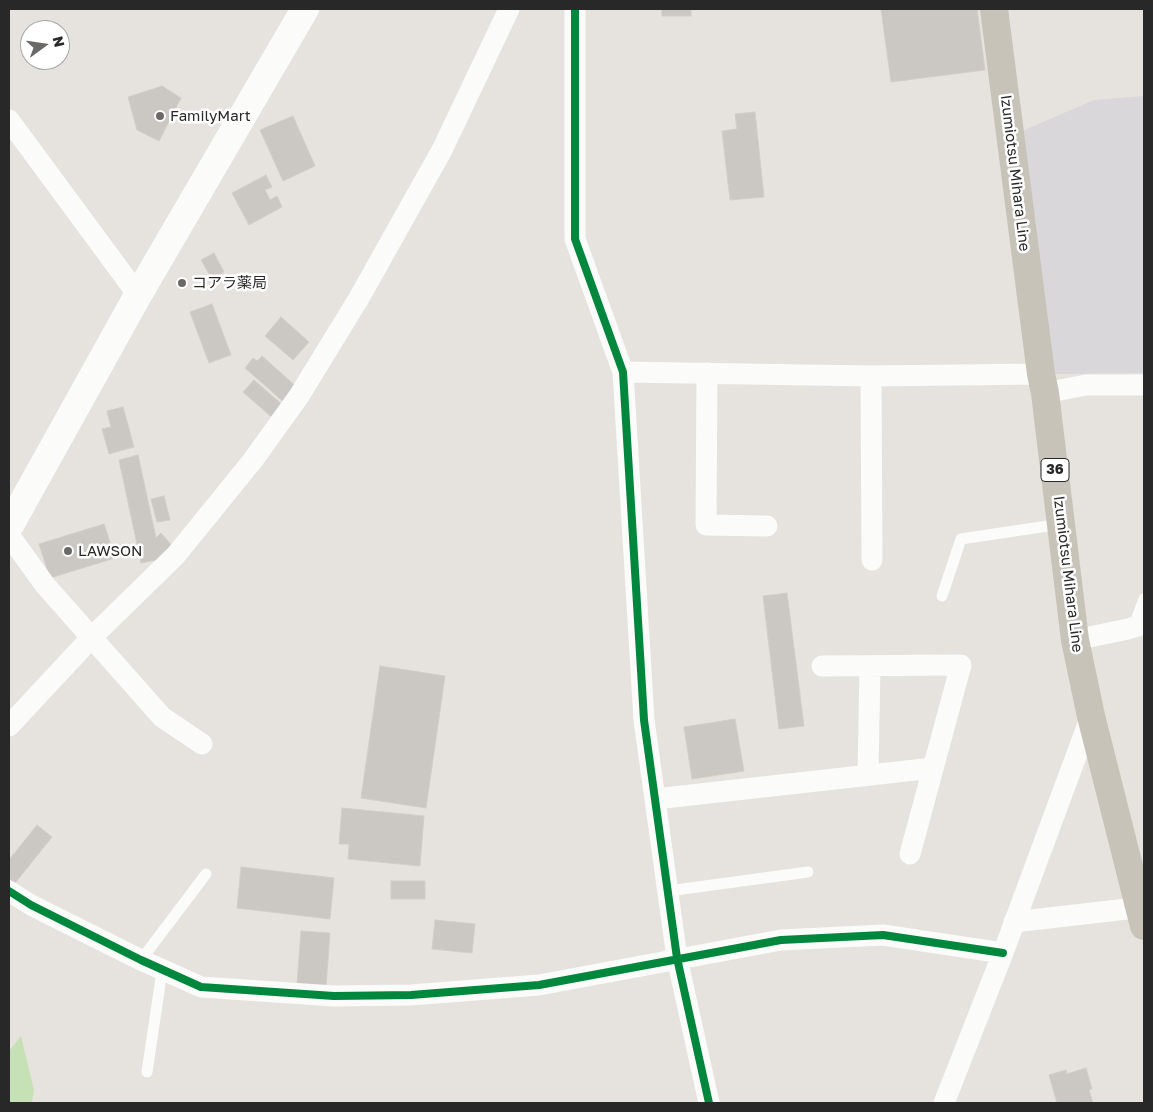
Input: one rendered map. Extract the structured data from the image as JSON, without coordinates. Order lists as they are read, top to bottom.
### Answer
{
  "streets": {
    "main road": ["Izumiotsu Mihara Line", "36"]
  },
  "places": ["FamilyMart", "コアラ薬局", "LAWSON"],
  "north": "right"
}
